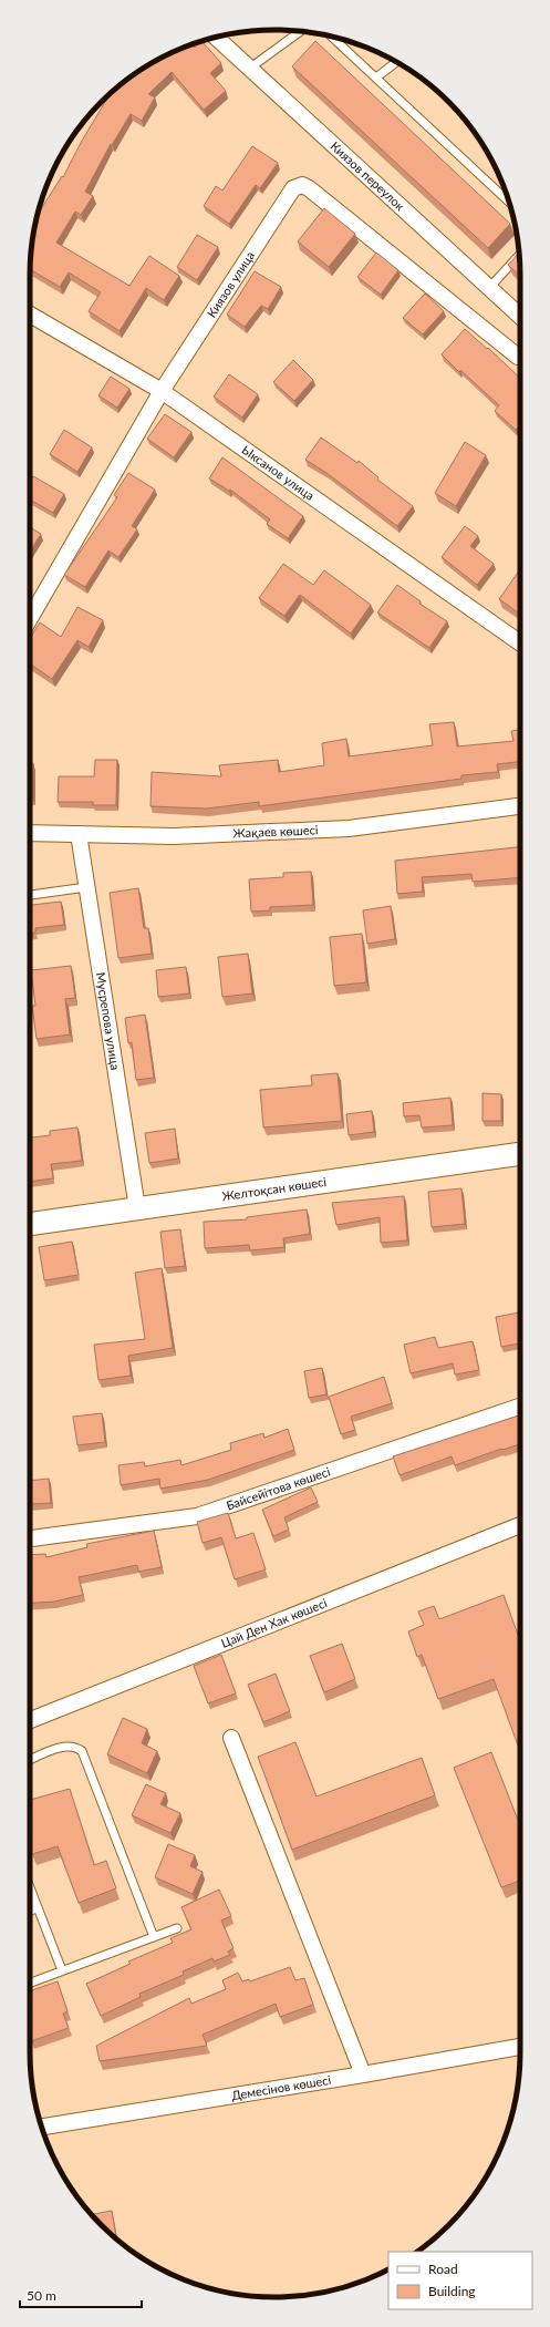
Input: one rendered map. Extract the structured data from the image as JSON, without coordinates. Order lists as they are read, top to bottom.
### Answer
{
  "streets": {
    "street": [
      "Киязов переулок",
      "Киязов улица",
      "Ыксанов улица",
      "Жақаев көшесі",
      "Мусрепова улица",
      "Желтоқсан көшесі",
      "Байсейітова көшесі",
      "Цай Ден Хак көшесі",
      "Демесінов көшесі"
    ]
  },
  "crossings": [
    ["Киязов улица", "Ыксанов улица"],
    ["Жақаев көшесі", "Мусрепова улица"],
    ["Мусрепова улица", "Желтоқсан көшесі"]
  ],
  "legend": ["Road", "Building"],
  "scale_bar": "50 m"
}
